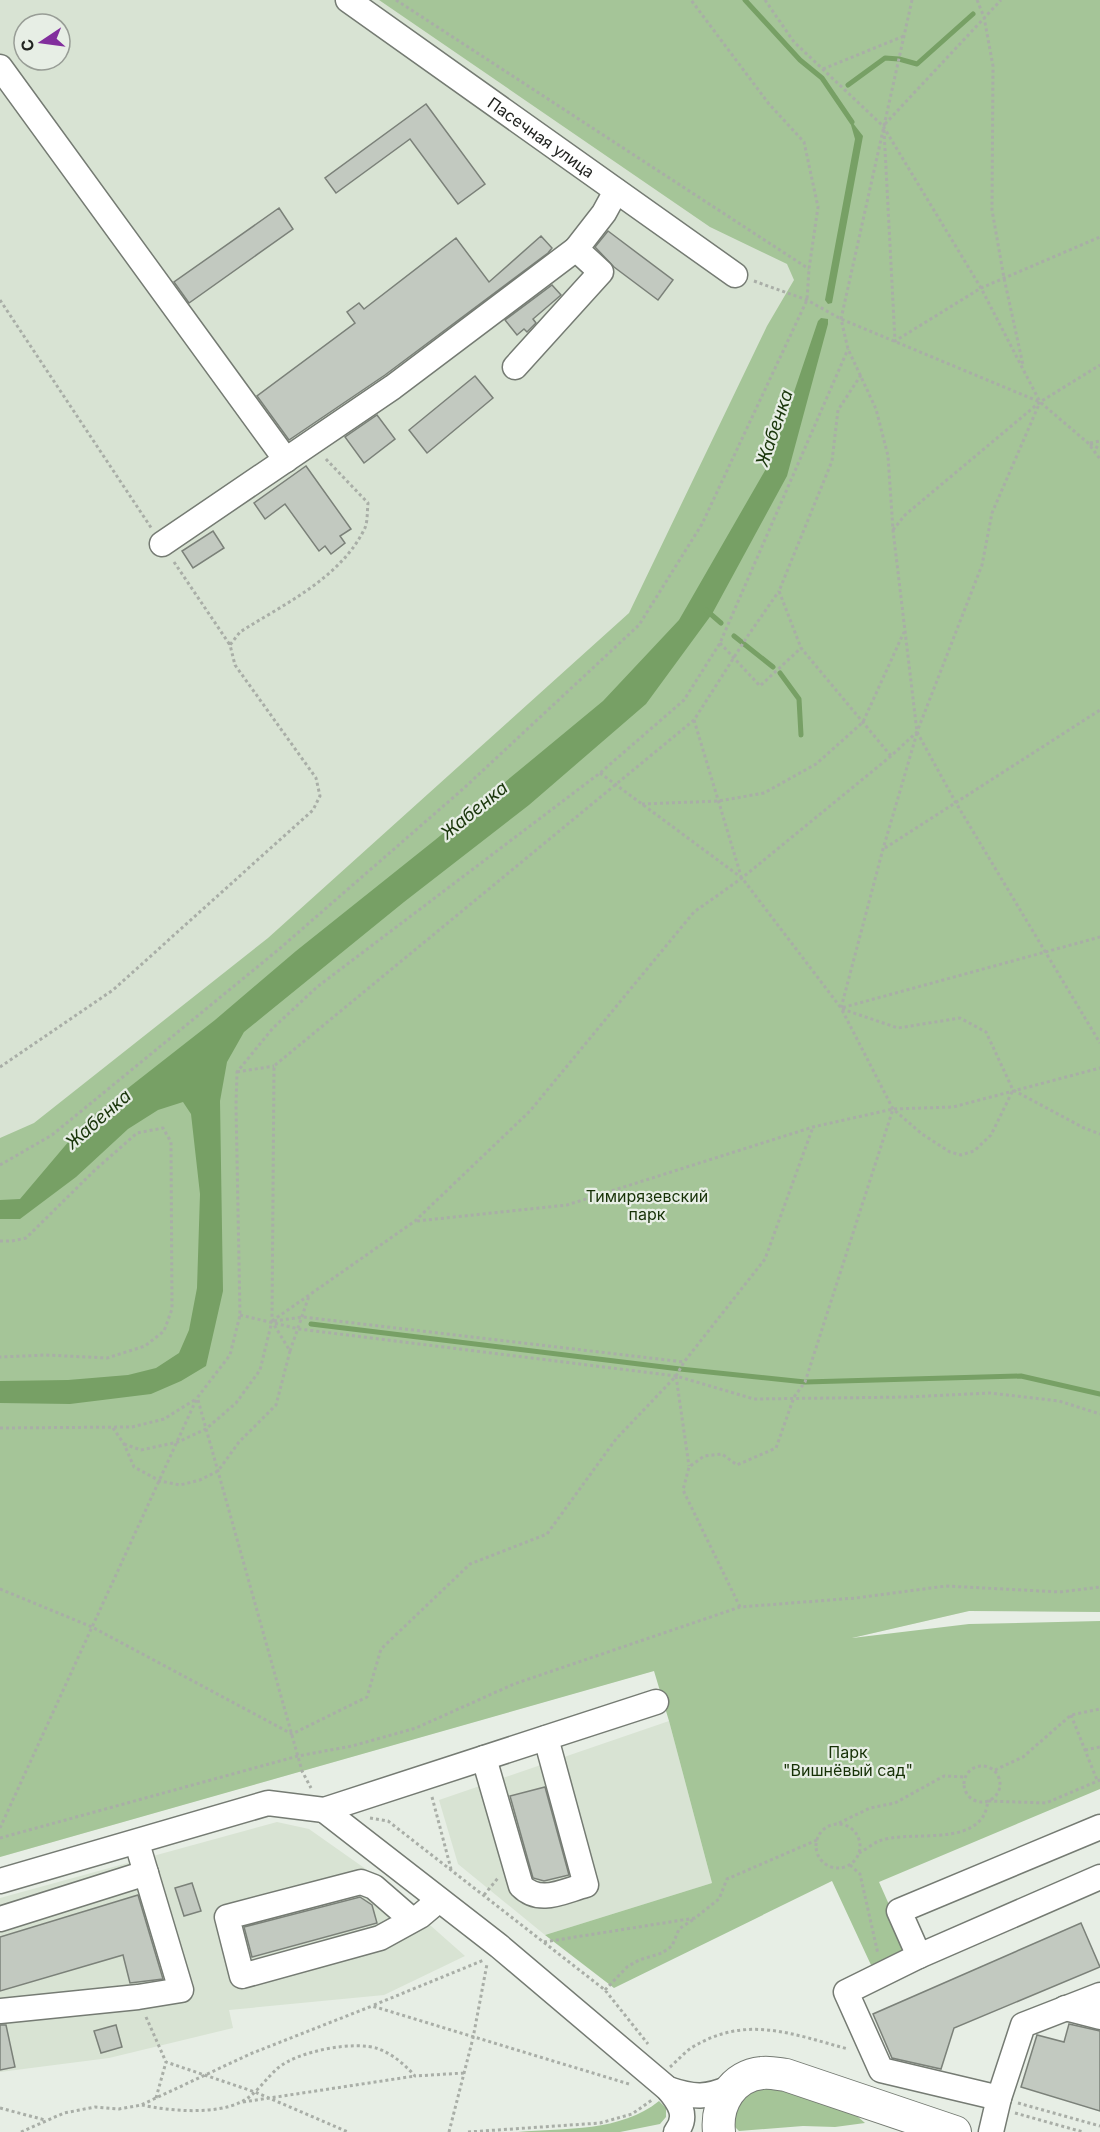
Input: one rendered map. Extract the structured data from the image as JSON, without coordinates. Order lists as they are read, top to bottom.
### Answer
{
  "streets": {
    "street": ["Пасечная улица"]
  },
  "water": ["Жабенка"],
  "parks": ["Тимирязевский парк", "Парк \"Вишнёвый сад\""],
  "north": "left"
}
